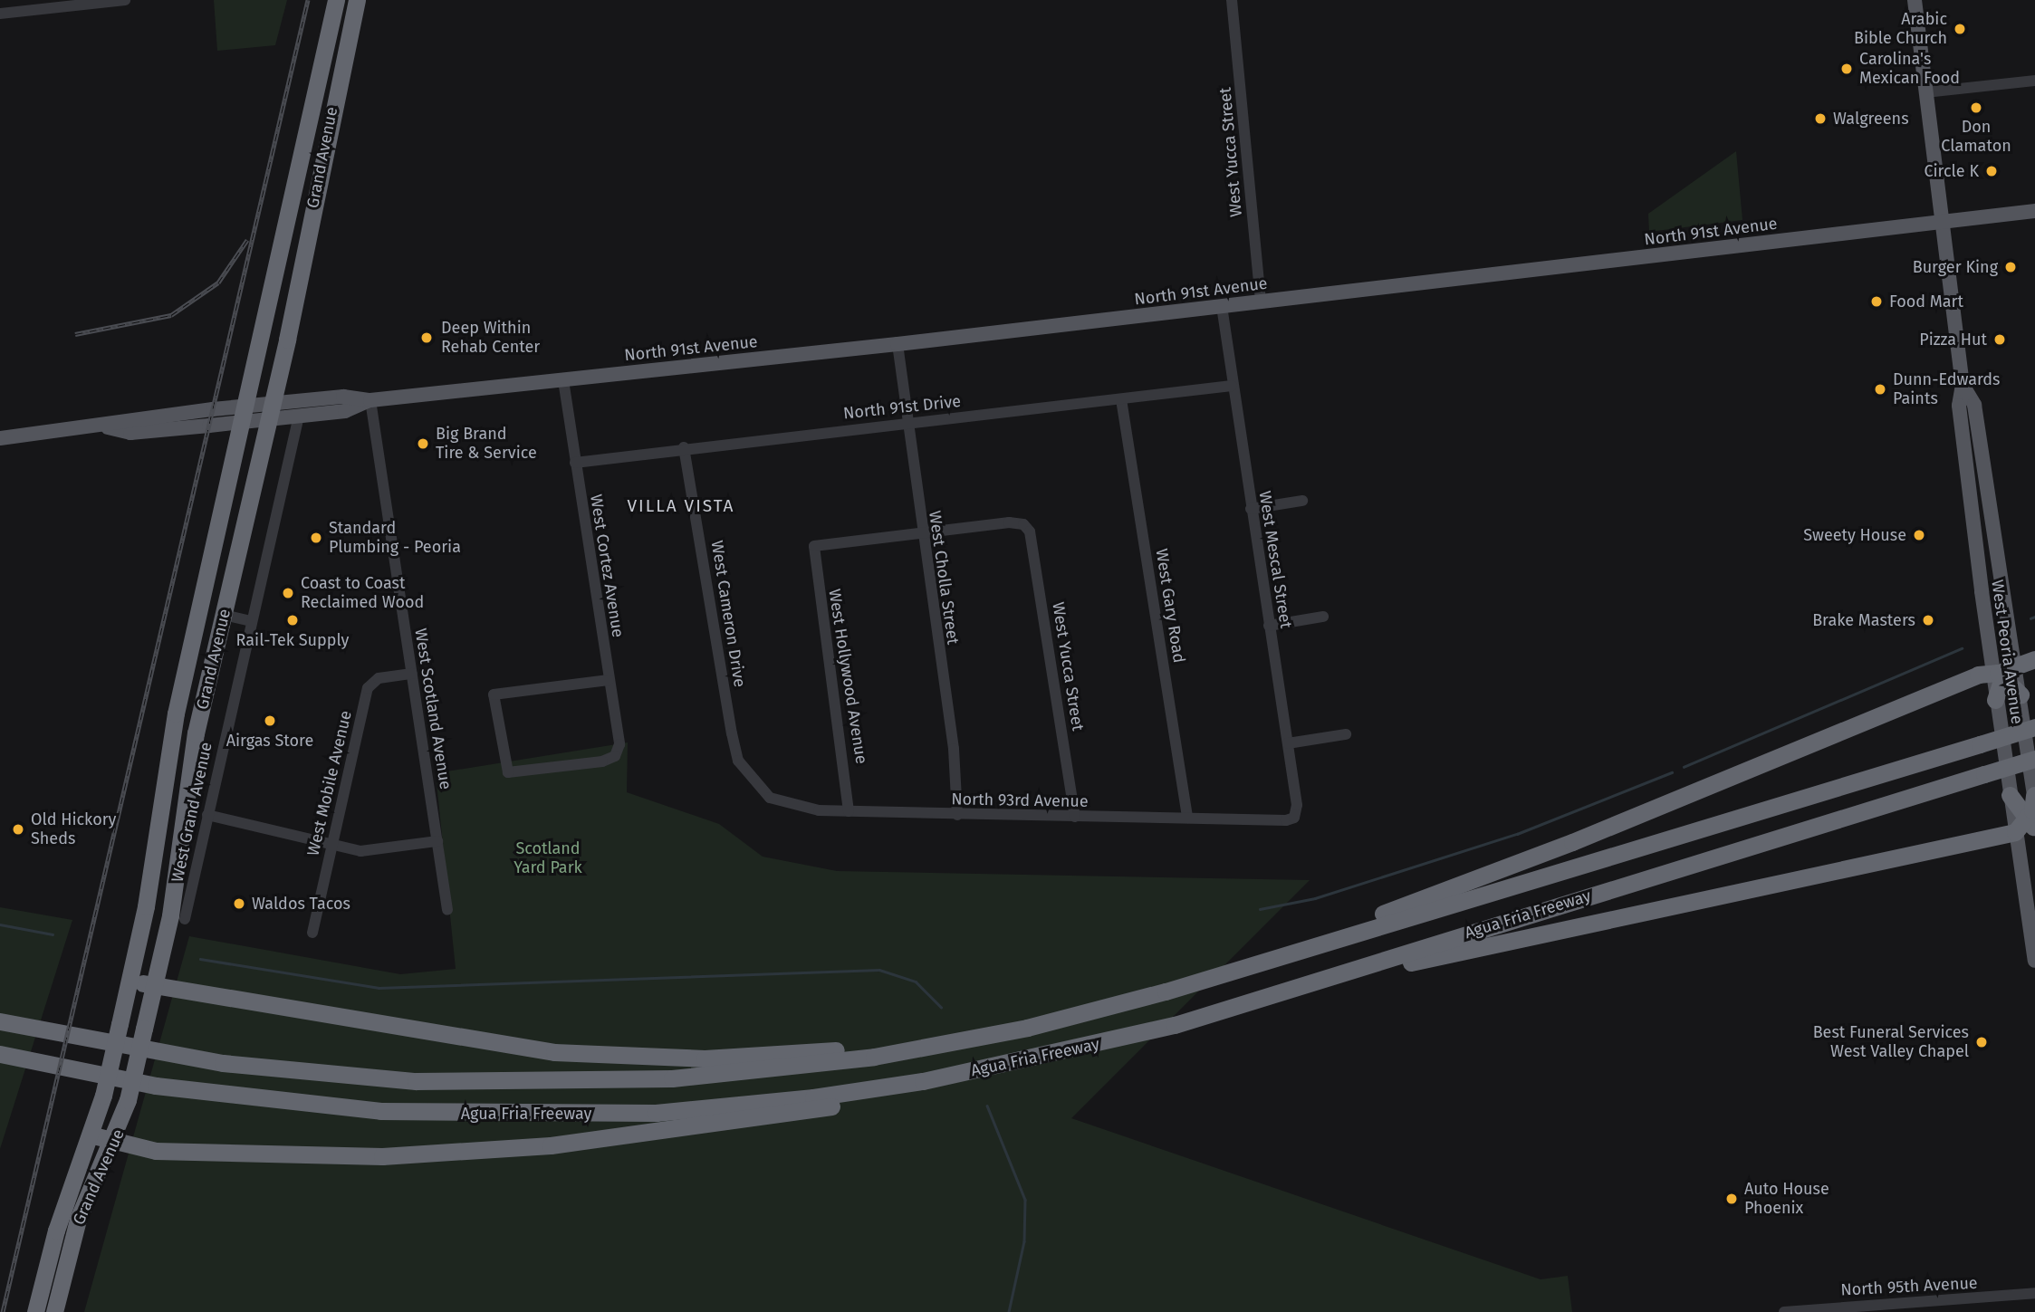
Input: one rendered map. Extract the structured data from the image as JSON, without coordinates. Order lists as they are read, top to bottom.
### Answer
{
  "streets": {
    "highway": ["Grand Avenue", "Agua Fria Freeway"],
    "main road": ["North 91st Avenue", "West Peoria Avenue"],
    "street": [
      "West Yucca Street",
      "North 91st Drive",
      "West Mescal Street",
      "West Cortez Avenue",
      "West Cholla Street",
      "West Gary Road",
      "West Cameron Drive",
      "West Hollywood Avenue",
      "West Scotland Avenue",
      "West Mobile Avenue",
      "North 93rd Avenue",
      "West Grand Avenue",
      "North 95th Avenue"
    ]
  },
  "crossings": [
    ["West Yucca Street", "North 91st Avenue"],
    ["West Yucca Street", "West Cholla Street"],
    ["West Yucca Street", "West Hollywood Avenue"],
    ["West Yucca Street", "North 93rd Avenue"],
    ["Grand Avenue", "North 91st Avenue"],
    ["North 91st Avenue", "West Mescal Street"],
    ["North 91st Avenue", "West Cortez Avenue"],
    ["North 91st Avenue", "West Cholla Street"],
    ["North 91st Avenue", "West Peoria Avenue"],
    ["North 91st Avenue", "West Scotland Avenue"],
    ["North 91st Avenue", "West Grand Avenue"],
    ["North 91st Drive", "West Mescal Street"],
    ["North 91st Drive", "West Cortez Avenue"],
    ["North 91st Drive", "West Cholla Street"],
    ["North 91st Drive", "West Gary Road"],
    ["North 91st Drive", "West Cameron Drive"],
    ["West Mescal Street", "North 93rd Avenue"],
    ["West Cholla Street", "West Hollywood Avenue"],
    ["West Cholla Street", "North 93rd Avenue"],
    ["West Gary Road", "North 93rd Avenue"],
    ["West Cameron Drive", "North 93rd Avenue"],
    ["West Hollywood Avenue", "North 93rd Avenue"],
    ["West Scotland Avenue", "West Mobile Avenue"]
  ],
  "districts": ["VILLA VISTA"],
  "parks": ["Scotland Yard Park"],
  "places": [
    "Arabic Bible Church",
    "Carolina's Mexican Food",
    "Don Clamaton",
    "Walgreens",
    "Circle K",
    "Burger King",
    "Food Mart",
    "Deep Within Rehab Center",
    "Pizza Hut",
    "Dunn-Edwards Paints",
    "Big Brand Tire & Service",
    "Sweety House",
    "Standard Plumbing - Peoria",
    "Coast to Coast Reclaimed Wood",
    "Rail-Tek Supply",
    "Brake Masters",
    "Airgas Store",
    "Old Hickory Sheds",
    "Waldos Tacos",
    "Best Funeral Services West Valley Chapel",
    "Auto House Phoenix"
  ]
}
